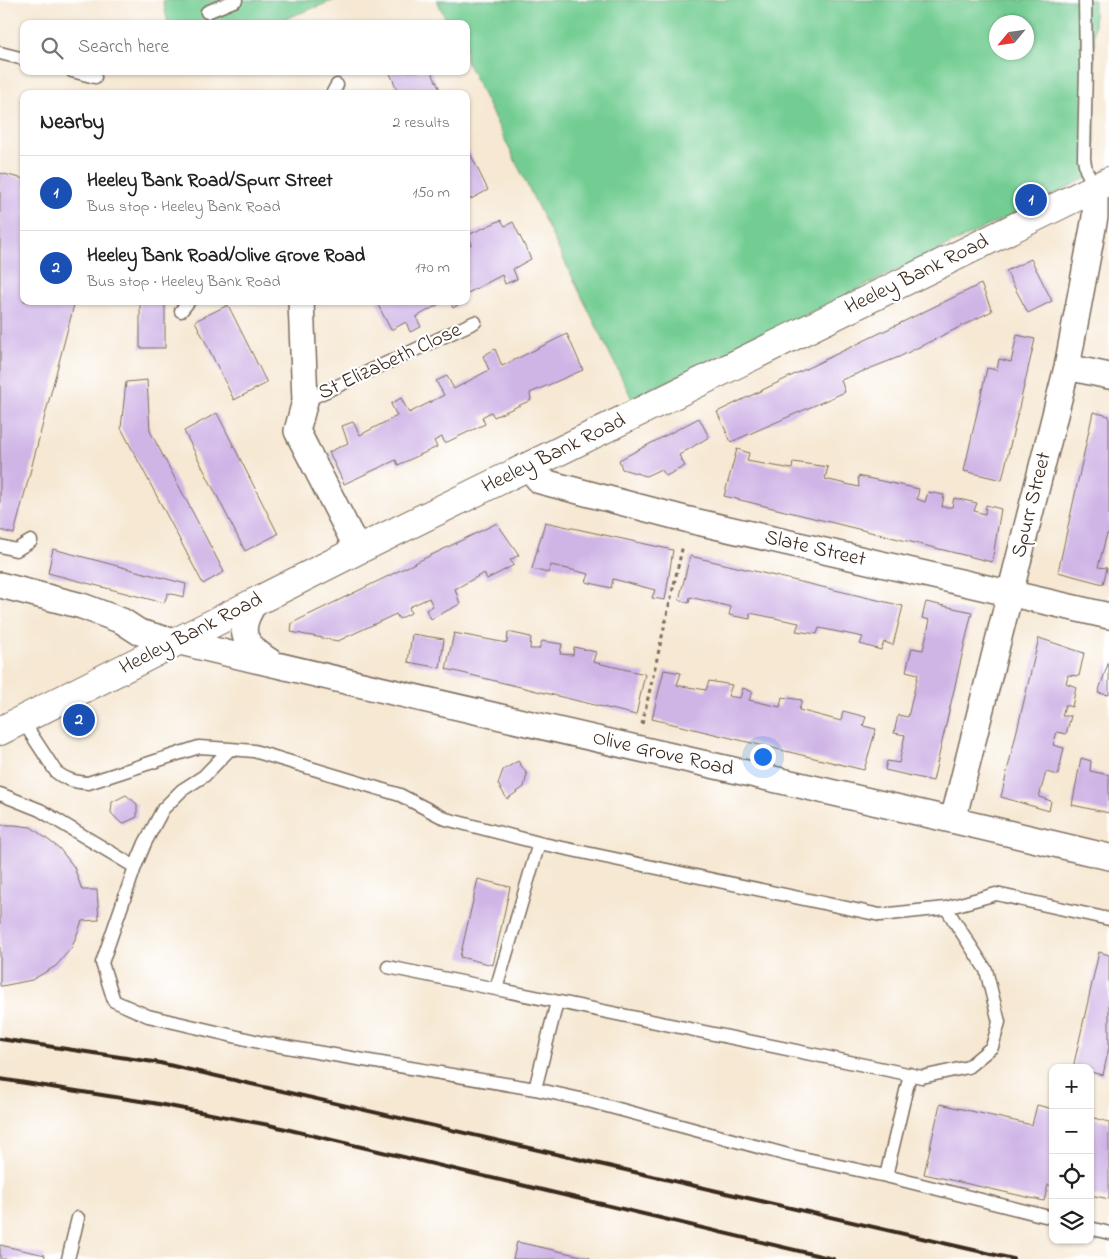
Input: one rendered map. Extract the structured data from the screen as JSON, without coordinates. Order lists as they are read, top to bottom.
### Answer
{
  "streets": {
    "street": [
      "Heeley Bank Road",
      "St Elizabeth Close",
      "Spurr Street",
      "Slate Street",
      "Olive Grove Road"
    ]
  },
  "crossings": [
    ["Heeley Bank Road", "St Elizabeth Close"],
    ["Heeley Bank Road", "Spurr Street"],
    ["Heeley Bank Road", "Slate Street"],
    ["Heeley Bank Road", "Olive Grove Road"],
    ["Spurr Street", "Slate Street"],
    ["Spurr Street", "Olive Grove Road"]
  ],
  "north": "bottom left",
  "page": {
    "search": "Search here",
    "heading": ["Nearby", "2 results"],
    "list": [
      {
        "mark": "1",
        "name": "Heeley Bank Road/Spurr Street",
        "note": "Bus stop · Heeley Bank Road",
        "value": "150 m"
      },
      {
        "mark": "2",
        "name": "Heeley Bank Road/Olive Grove Road",
        "note": "Bus stop · Heeley Bank Road",
        "value": "170 m"
      }
    ],
    "pins": ["1", "2"],
    "map_buttons": ["+", "−"]
  }
}
